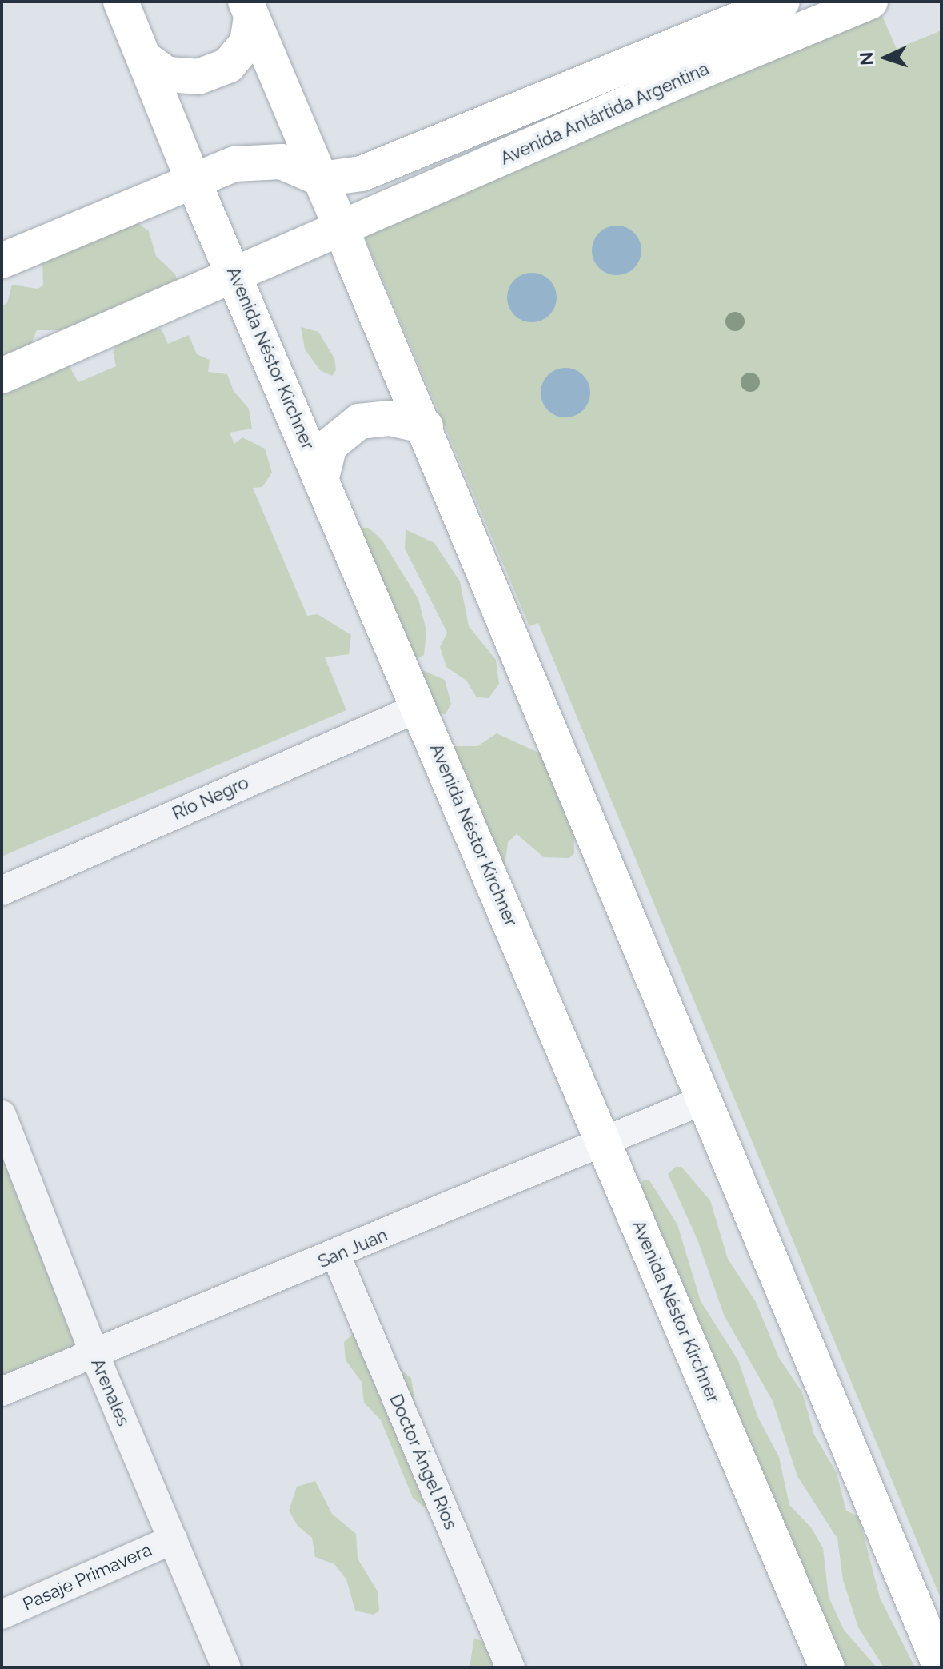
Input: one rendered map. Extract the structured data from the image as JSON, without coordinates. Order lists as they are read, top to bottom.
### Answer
{
  "streets": {
    "main road": ["Avenida Antártida Argentina", "Avenida Néstor Kirchner"],
    "street": [
      "Río Negro",
      "San Juan",
      "Arenales",
      "Doctor Ángel Ríos",
      "Pasaje Primavera"
    ]
  },
  "crossings": [
    ["Avenida Antártida Argentina", "Avenida Néstor Kirchner"],
    ["Avenida Néstor Kirchner", "Río Negro"],
    ["Avenida Néstor Kirchner", "San Juan"],
    ["San Juan", "Arenales"],
    ["San Juan", "Doctor Ángel Ríos"],
    ["Arenales", "Pasaje Primavera"]
  ],
  "north": "left"
}
